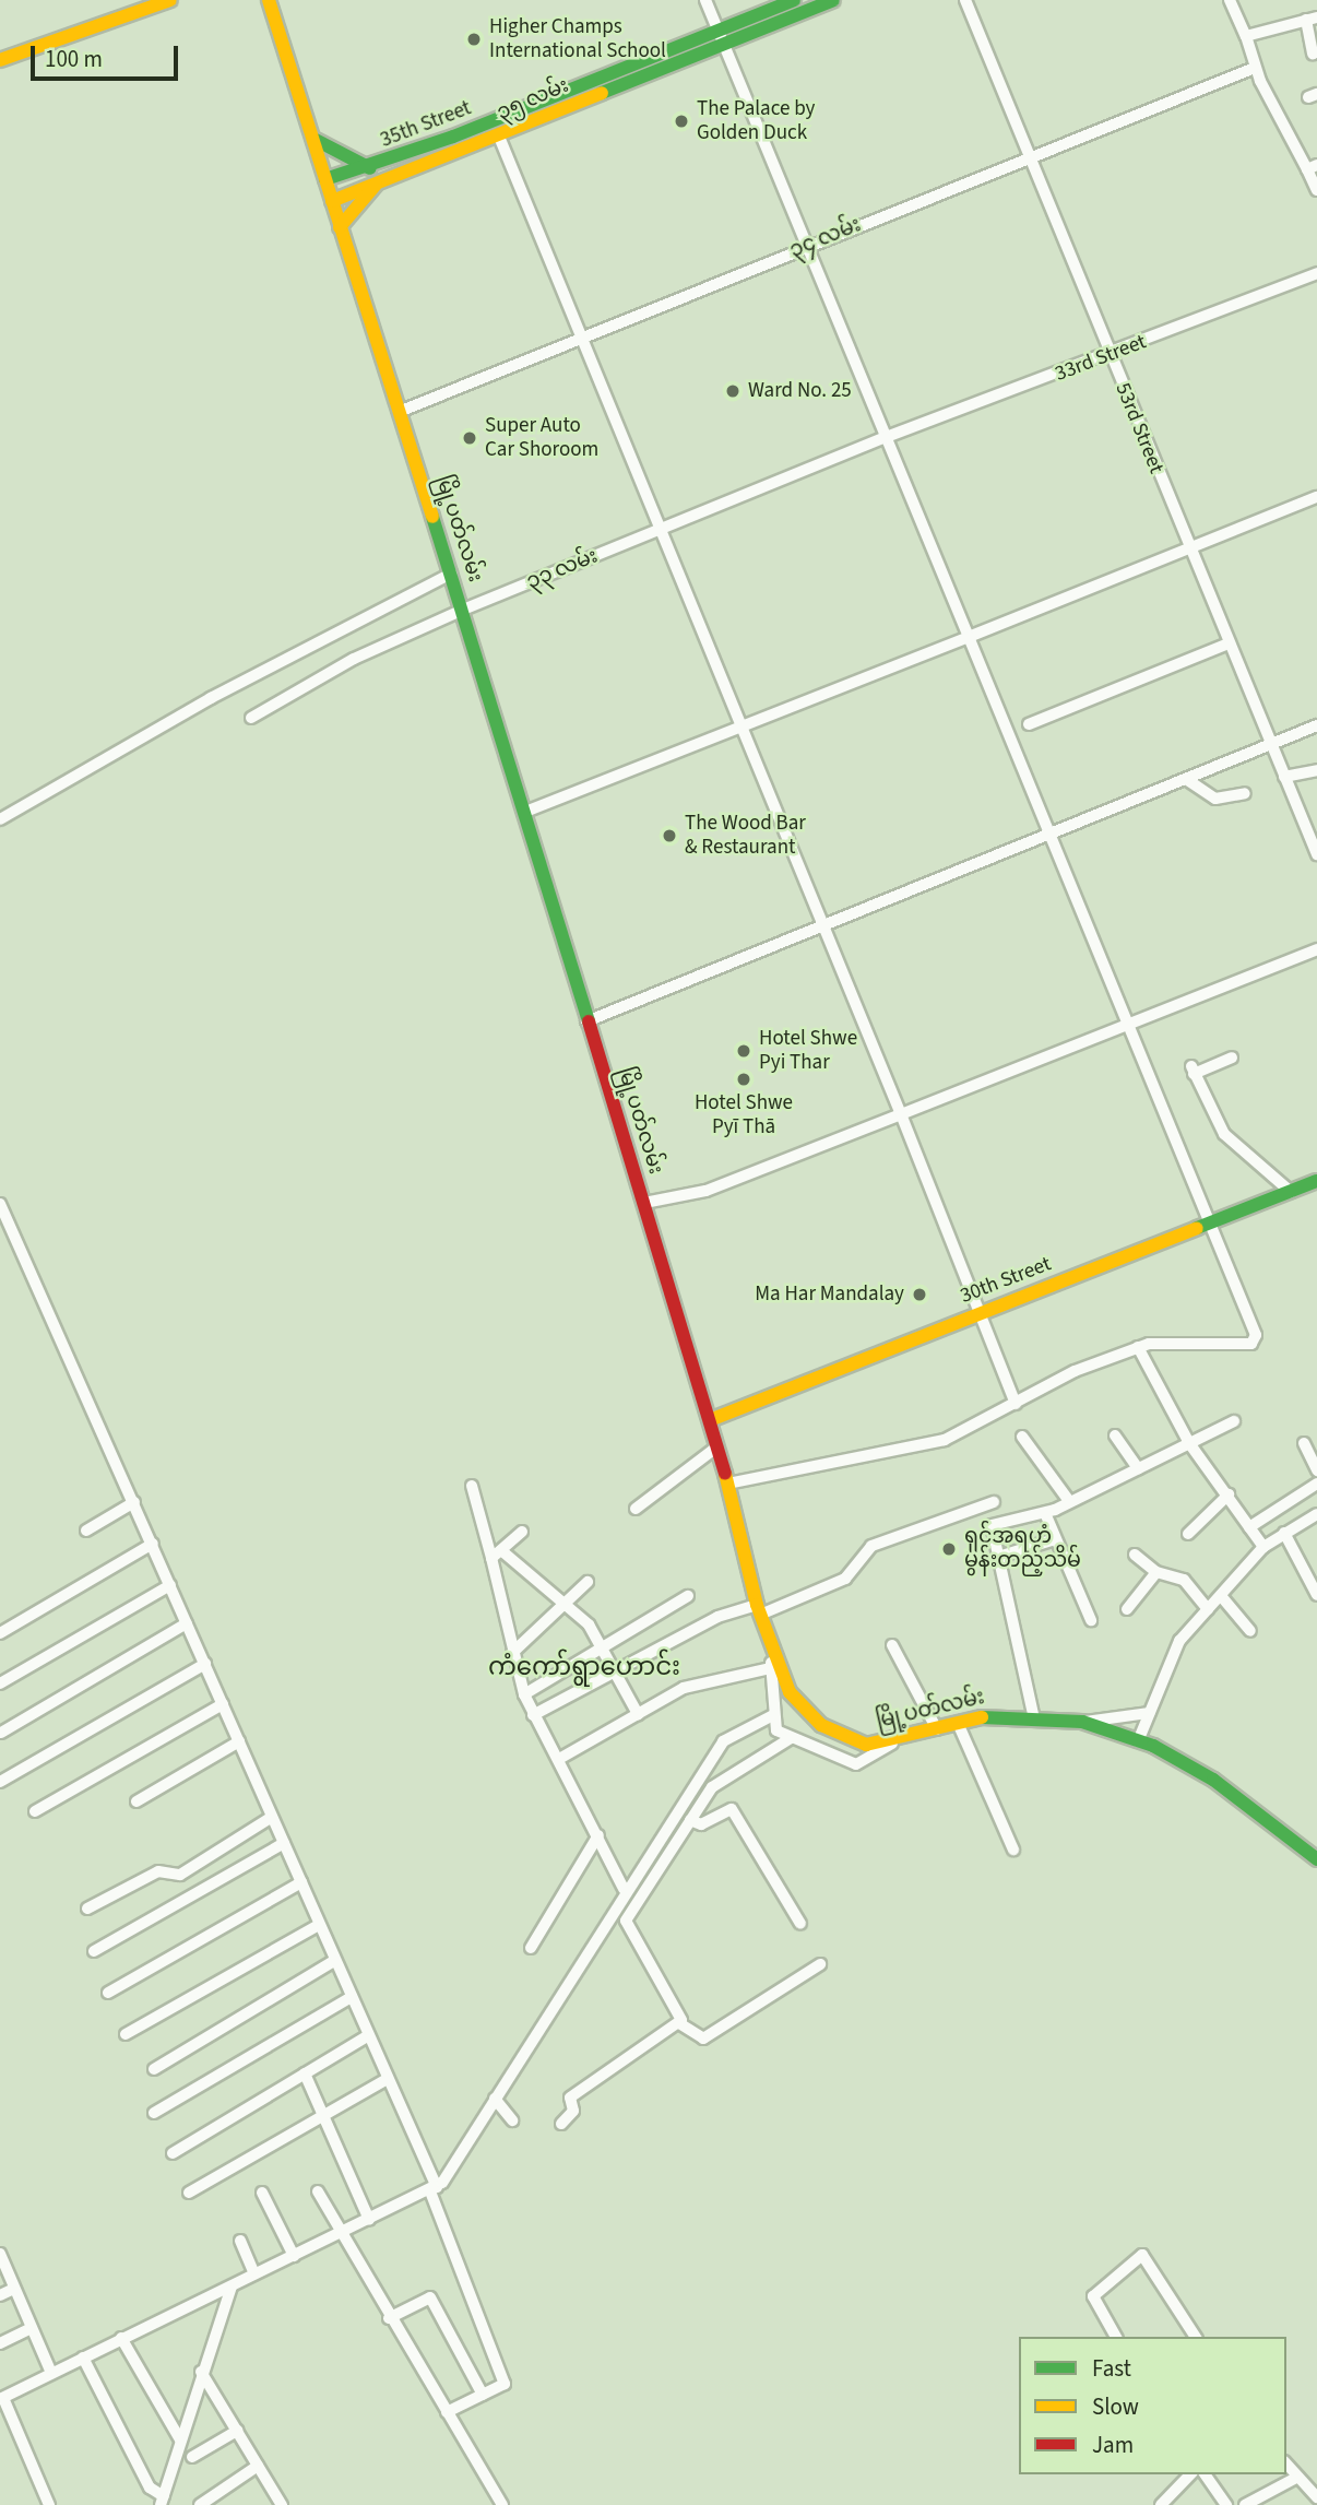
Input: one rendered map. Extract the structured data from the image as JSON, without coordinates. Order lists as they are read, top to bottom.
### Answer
{
  "streets": {
    "main road": [
      "၃၅ လမ်း",
      "35th Street",
      "မြို့ပတ်လမ်း",
      "30th Street"
    ],
    "street": [
      "၃၄ လမ်း",
      "33rd Street",
      "53rd Street",
      "၃၃ လမ်း"
    ]
  },
  "crossings": [
    ["၃၅ လမ်း", "35th Street"],
    ["၃၅ လမ်း", "မြို့ပတ်လမ်း"],
    ["35th Street", "မြို့ပတ်လမ်း"],
    ["၃၄ လမ်း", "53rd Street"],
    ["၃၄ လမ်း", "မြို့ပတ်လမ်း"],
    ["33rd Street", "53rd Street"],
    ["33rd Street", "၃၃ လမ်း"],
    ["မြို့ပတ်လမ်း", "၃၃ လမ်း"],
    ["မြို့ပတ်လမ်း", "30th Street"]
  ],
  "districts": ["ကံကော်ရွာဟောင်း"],
  "places": [
    "Higher Champs International School",
    "The Palace by Golden Duck",
    "Ward No. 25",
    "Super Auto Car Shoroom",
    "The Wood Bar & Restaurant",
    "Hotel Shwe Pyi Thar",
    "Hotel Shwe Pyī Thā",
    "Ma Har Mandalay",
    "ရှင်အရဟံ မွန်းတည့်သိမ်"
  ],
  "legend": ["Fast", "Slow", "Jam"],
  "scale_bar": "100 m"
}
